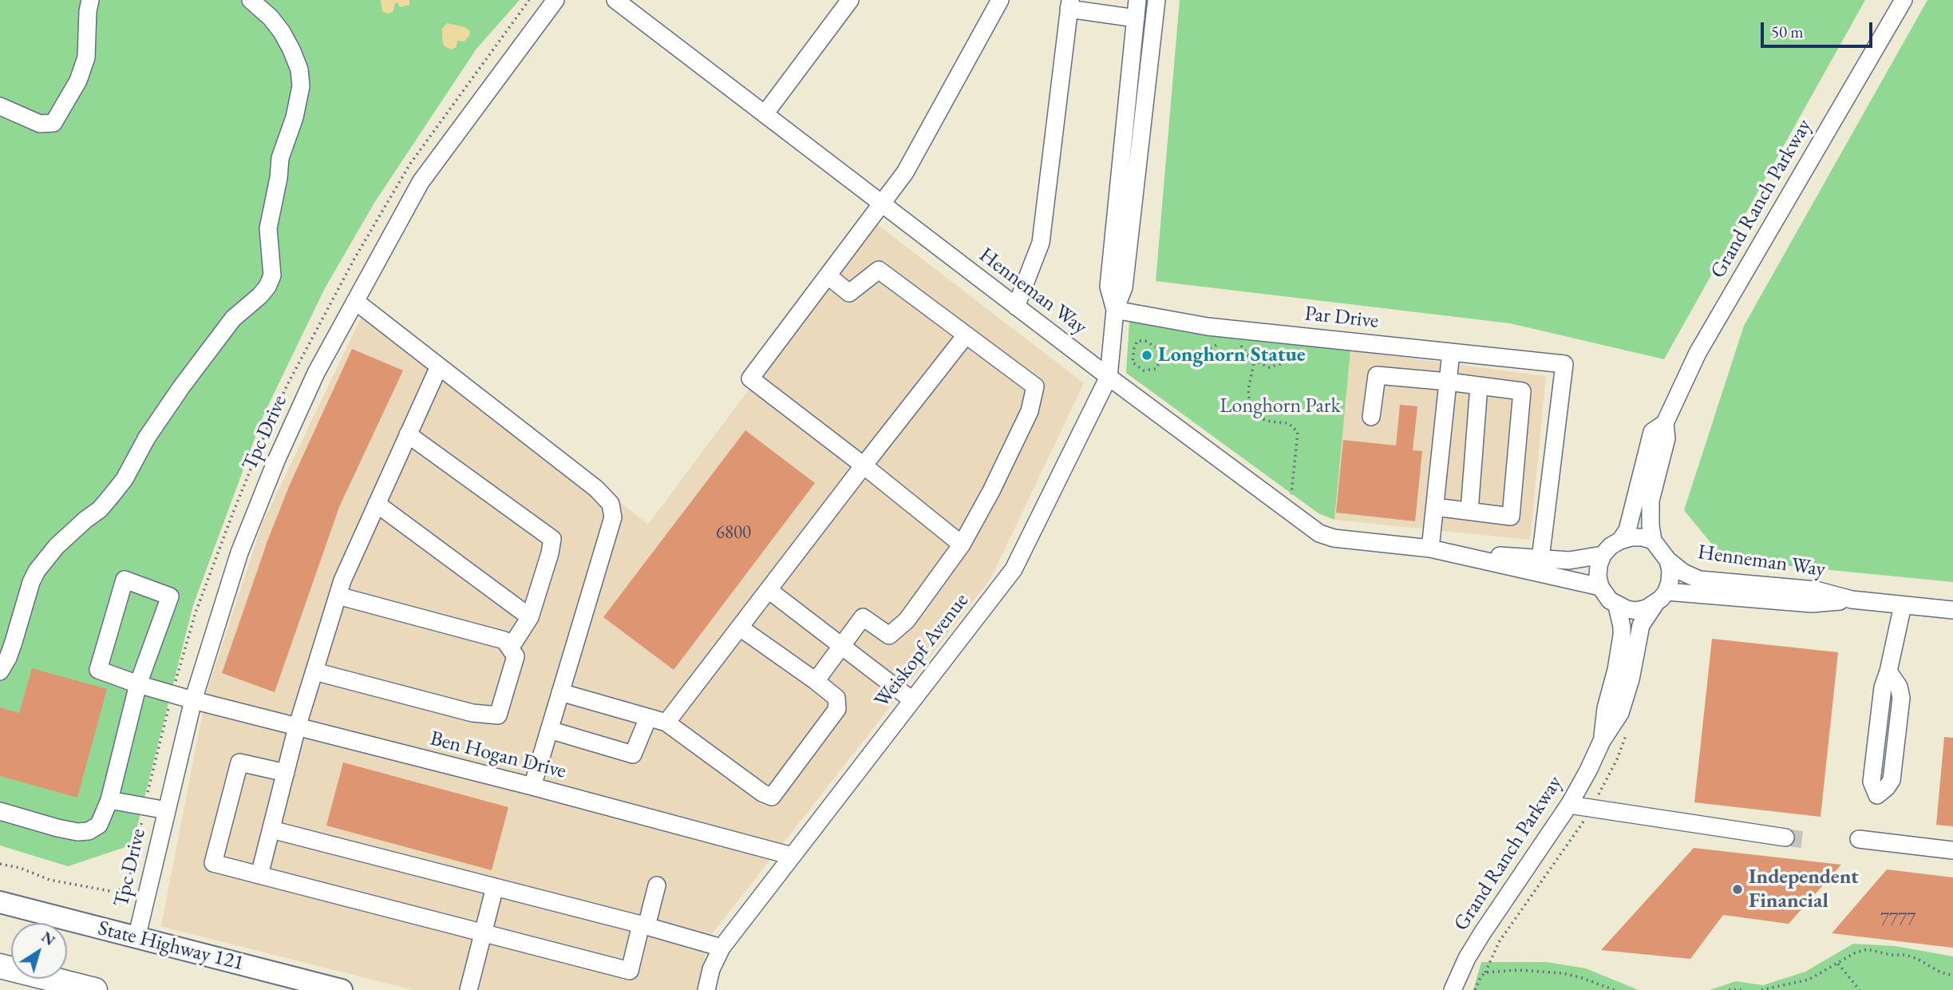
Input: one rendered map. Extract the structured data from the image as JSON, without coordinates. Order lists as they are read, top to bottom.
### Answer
{
  "streets": {
    "main road": ["State Highway 121"],
    "street": [
      "Grand Ranch Parkway",
      "Henneman Way",
      "Par Drive",
      "Tpc Drive",
      "Weiskopf Avenue",
      "Ben Hogan Drive"
    ]
  },
  "crossings": [
    ["Grand Ranch Parkway", "Henneman Way"],
    ["Henneman Way", "Par Drive"],
    ["Henneman Way", "Weiskopf Avenue"],
    ["Par Drive", "Weiskopf Avenue"],
    ["Tpc Drive", "Ben Hogan Drive"],
    ["Tpc Drive", "State Highway 121"],
    ["Weiskopf Avenue", "Ben Hogan Drive"]
  ],
  "parks": ["Longhorn Park"],
  "places": ["Longhorn Statue", "Independent Financial"],
  "house_numbers": ["6800", "7777"],
  "scale_bar": "50 m",
  "north": "top right"
}
